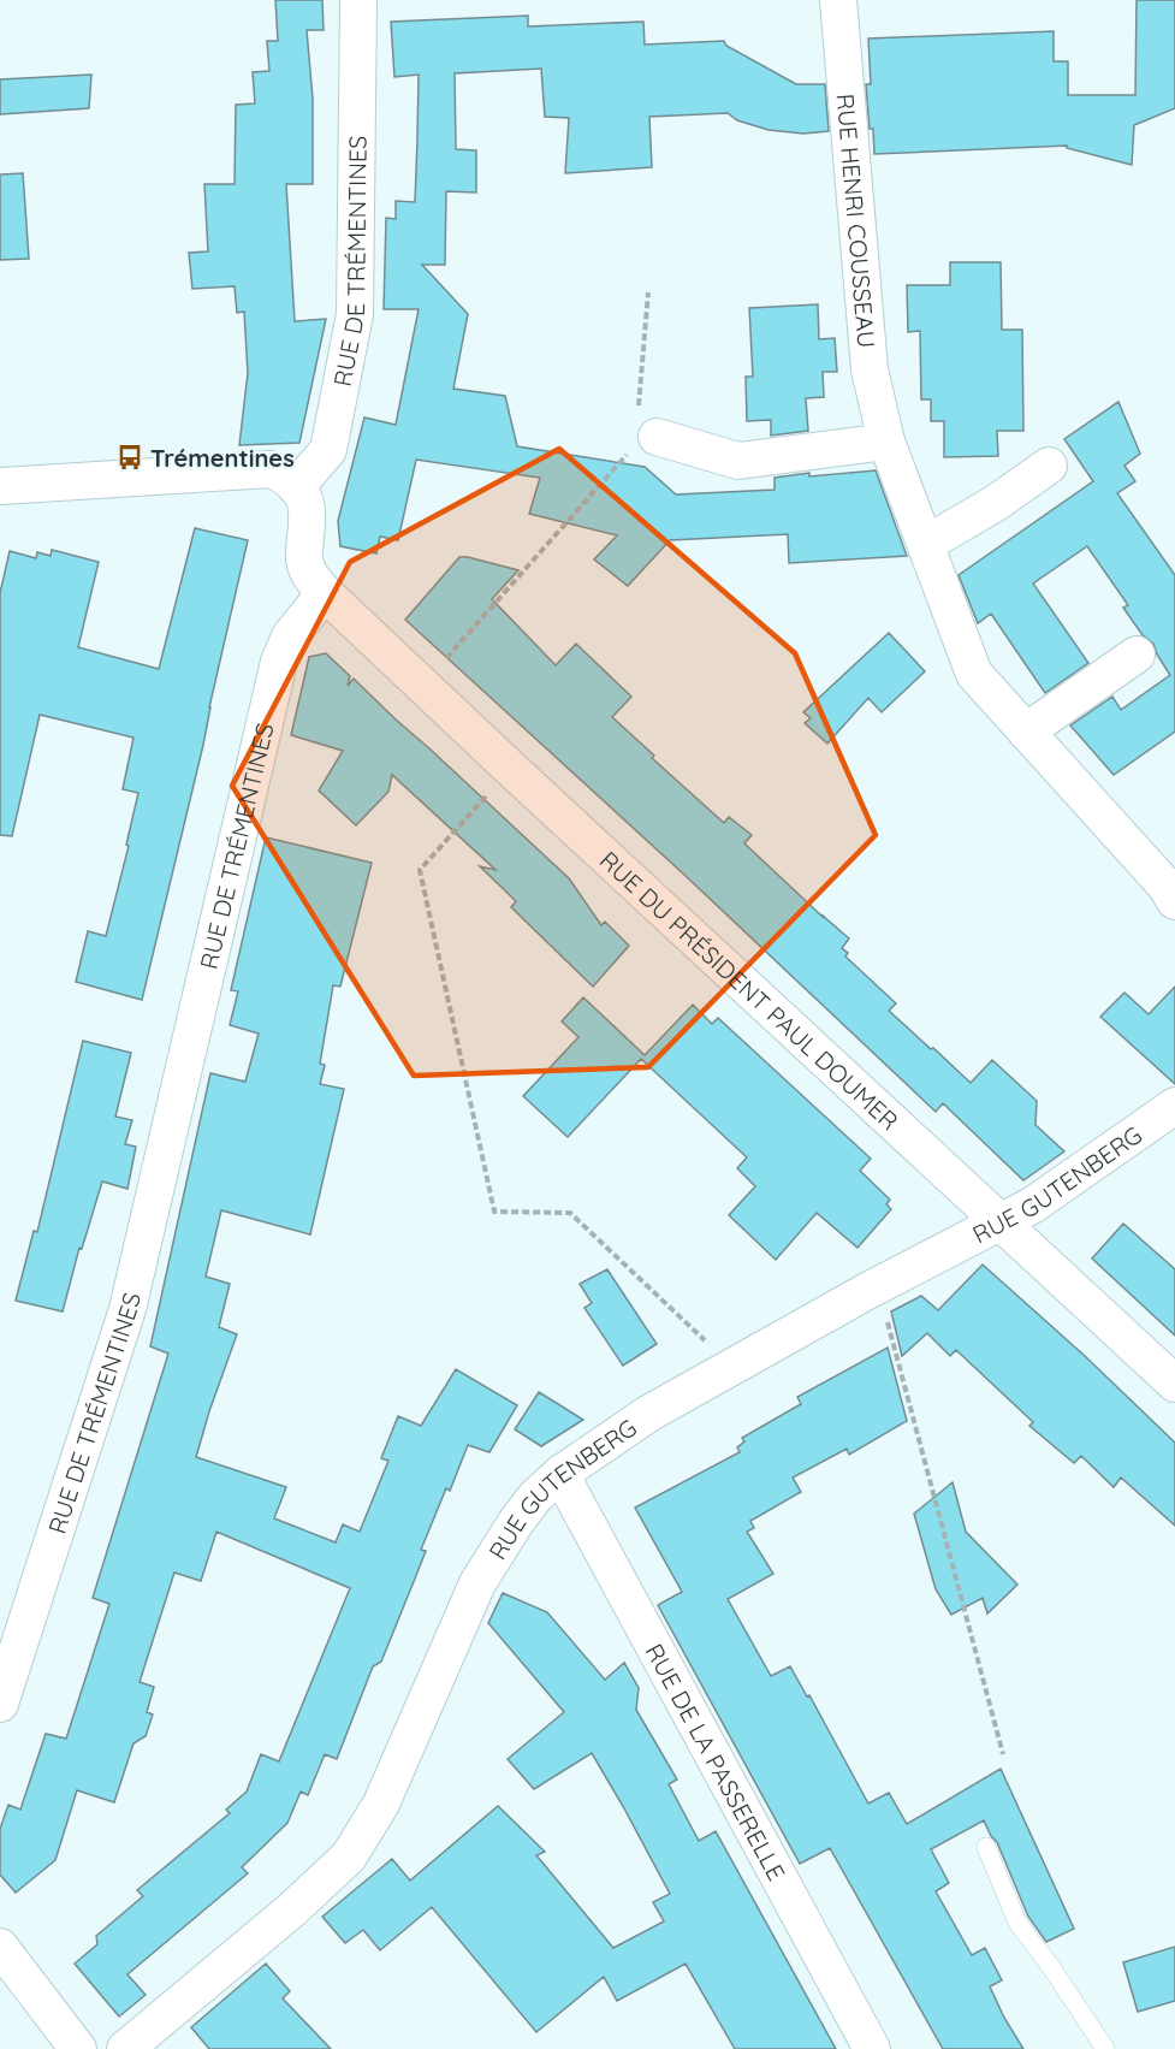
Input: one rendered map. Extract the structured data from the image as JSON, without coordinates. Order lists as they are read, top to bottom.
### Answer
{
  "streets": {
    "street": [
      "RUE HENRI COUSSEAU",
      "RUE DE TRÉMENTINES",
      "RUE DU PRÉSIDENT PAUL DOUMER",
      "RUE GUTENBERG",
      "RUE DE LA PASSERELLE"
    ]
  },
  "crossings": [
    ["RUE DE TRÉMENTINES", "RUE DU PRÉSIDENT PAUL DOUMER"],
    ["RUE DU PRÉSIDENT PAUL DOUMER", "RUE GUTENBERG"],
    ["RUE GUTENBERG", "RUE DE LA PASSERELLE"]
  ],
  "places": {
    "bus stop": ["Trémentines"]
  }
}
